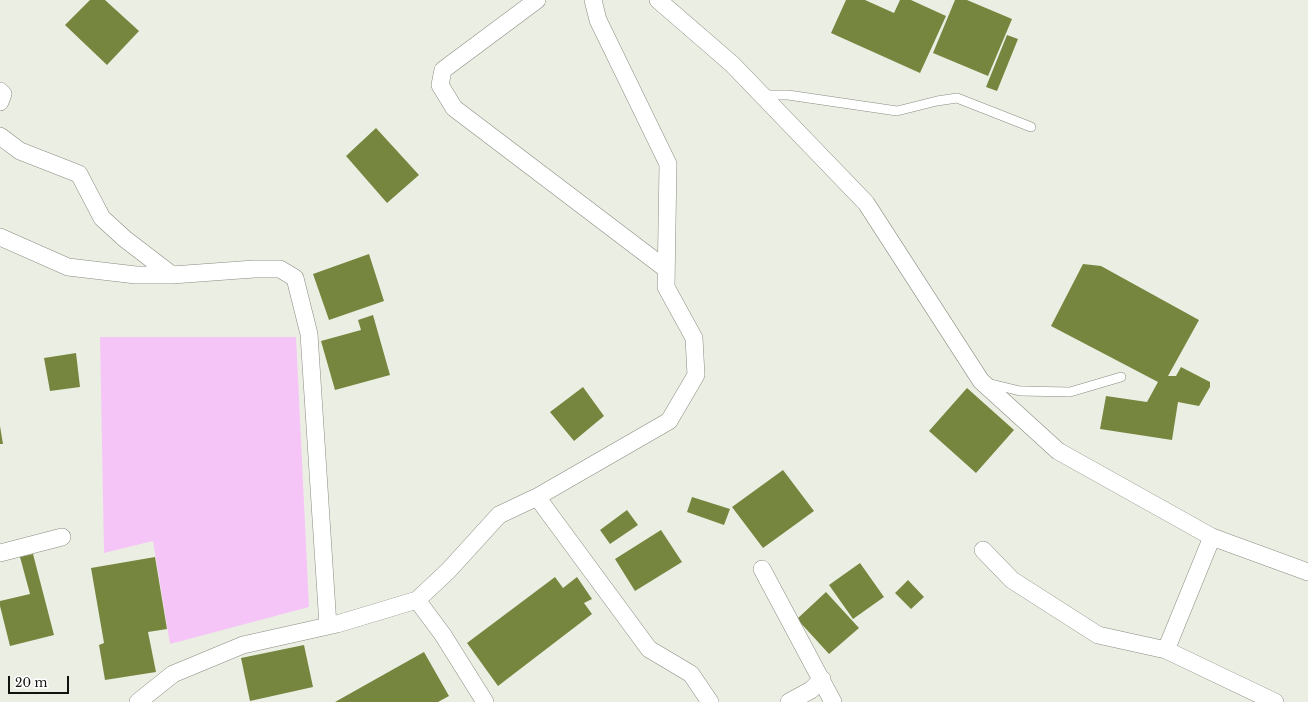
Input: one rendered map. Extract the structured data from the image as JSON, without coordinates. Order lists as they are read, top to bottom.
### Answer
{
  "scale_bar": "20 m"
}
